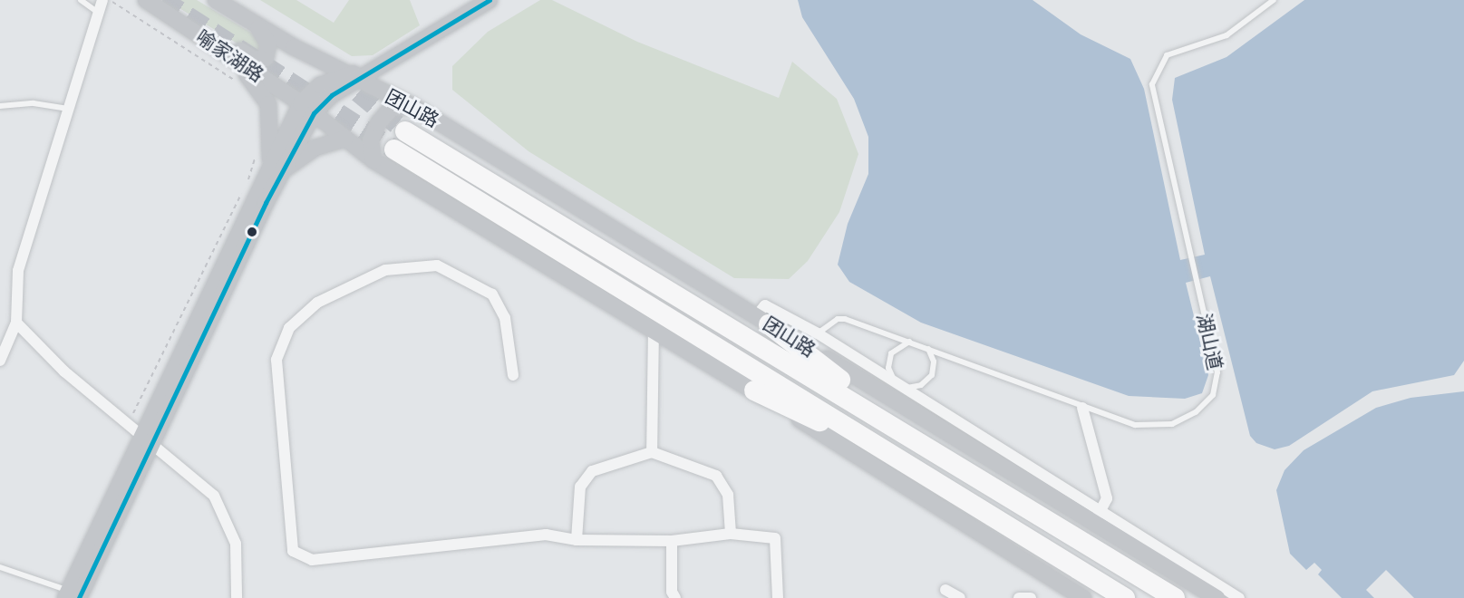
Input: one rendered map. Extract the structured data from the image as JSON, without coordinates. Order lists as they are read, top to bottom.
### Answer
{
  "streets": {
    "highway": ["团山路"],
    "main road": ["喻家湖路"],
    "lane": ["湖山道"]
  },
  "crossings": [
    ["喻家湖路", "团山路"]
  ]
}
